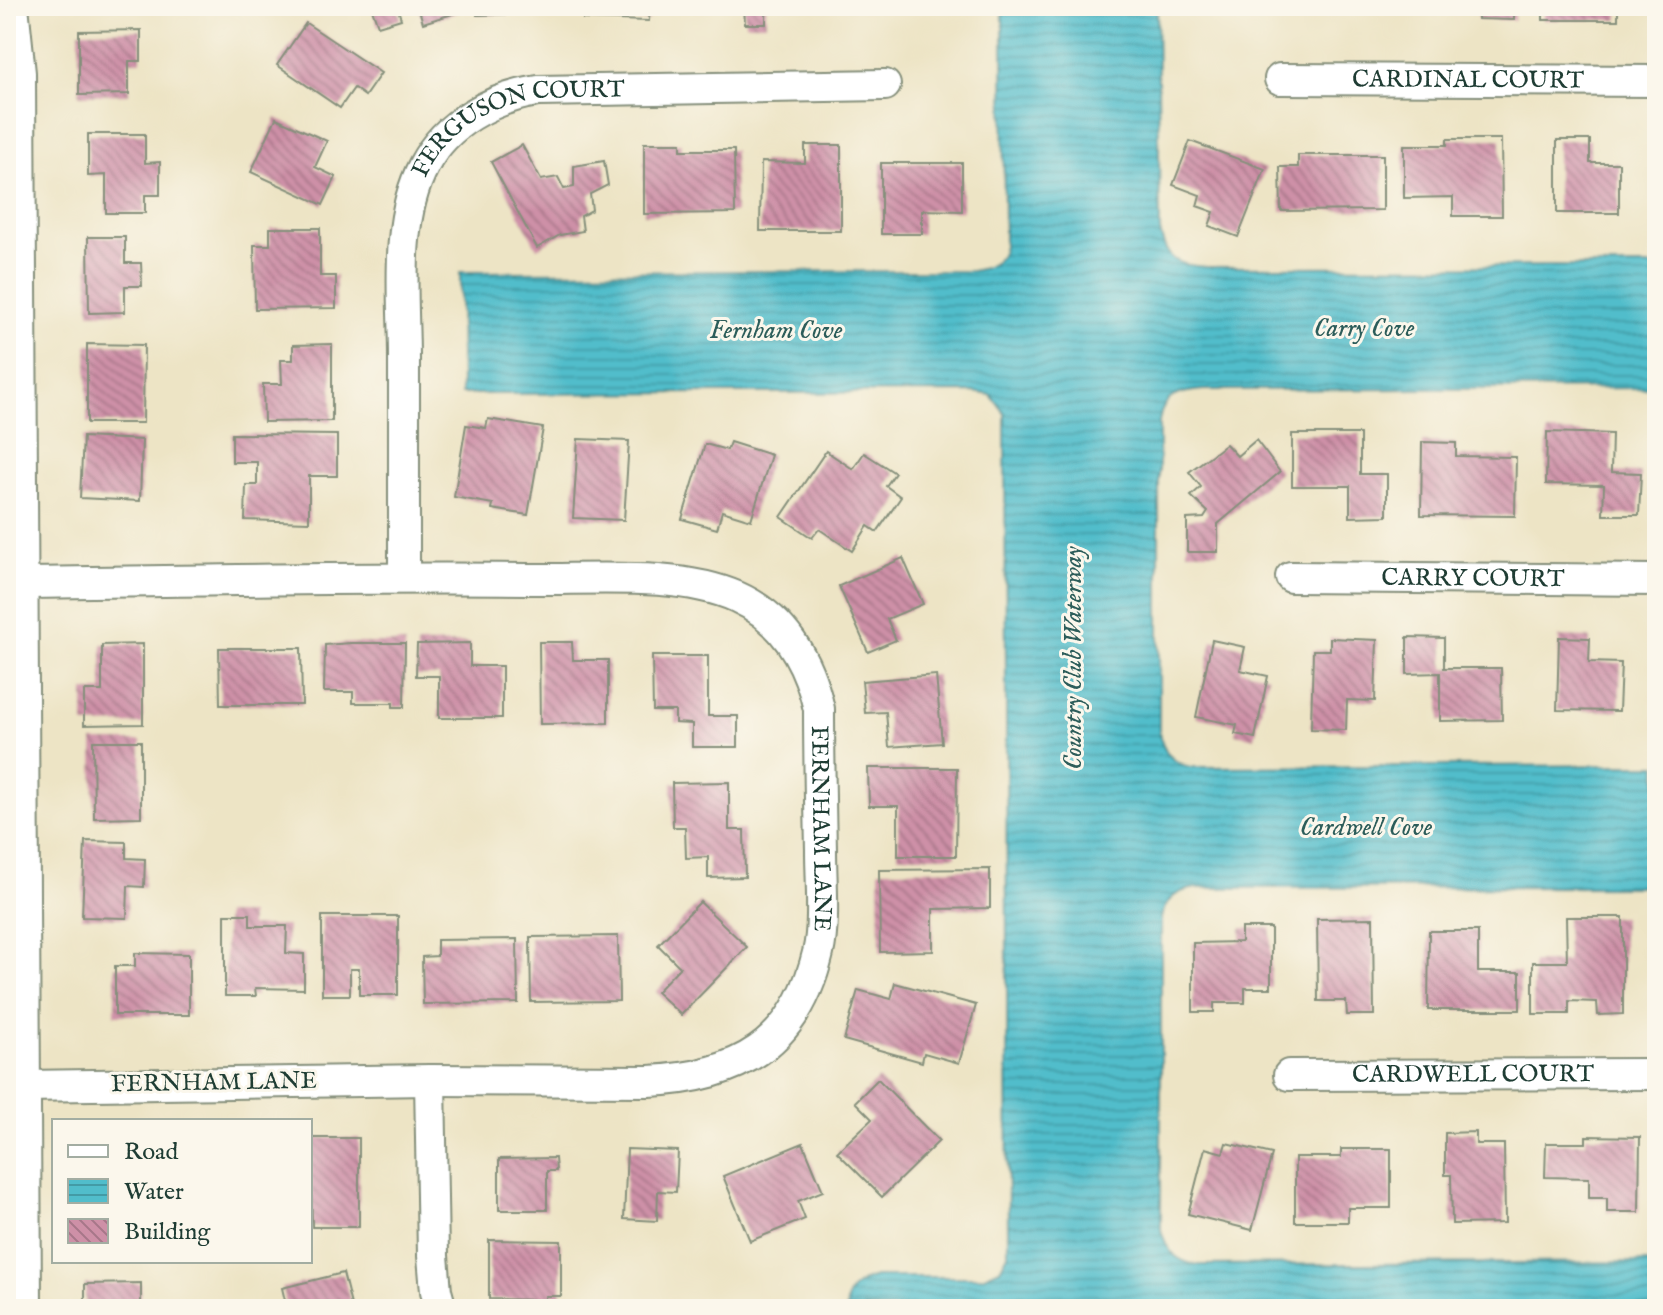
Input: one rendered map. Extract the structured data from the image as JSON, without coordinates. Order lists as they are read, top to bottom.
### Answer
{
  "streets": {
    "street": [
      "CARDINAL COURT",
      "FERGUSON COURT",
      "CARRY COURT",
      "FERNHAM LANE",
      "CARDWELL COURT"
    ]
  },
  "crossings": [
    ["FERGUSON COURT", "FERNHAM LANE"]
  ],
  "water": [
    "Carry Cove",
    "Fernham Cove",
    "Country Club Waterway",
    "Cardwell Cove"
  ],
  "legend": ["Road", "Water", "Building"]
}
